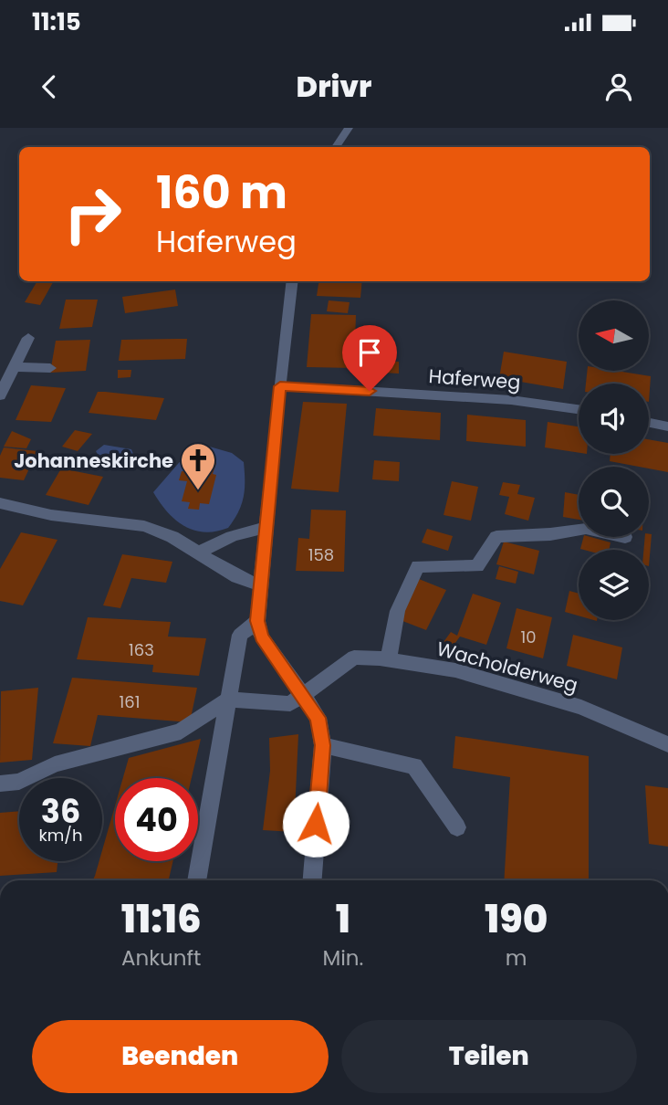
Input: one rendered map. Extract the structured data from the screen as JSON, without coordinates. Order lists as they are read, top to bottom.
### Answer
{
  "streets": {
    "street": ["Haferweg", "Wacholderweg"]
  },
  "places": {
    "church": ["Johanneskirche"]
  },
  "house_numbers": [
    "158",
    "10",
    "163",
    "161"
  ],
  "north": "left",
  "page": {
    "status": "11:15",
    "header": "Drivr",
    "turn": ["160 m", "Haferweg"],
    "speed": "36 km/h",
    "limit": "40",
    "eta": [
      "11:16",
      "Ankunft",
      "1",
      "Min.",
      "190",
      "m"
    ],
    "buttons": ["Beenden", "Teilen"]
  }
}
